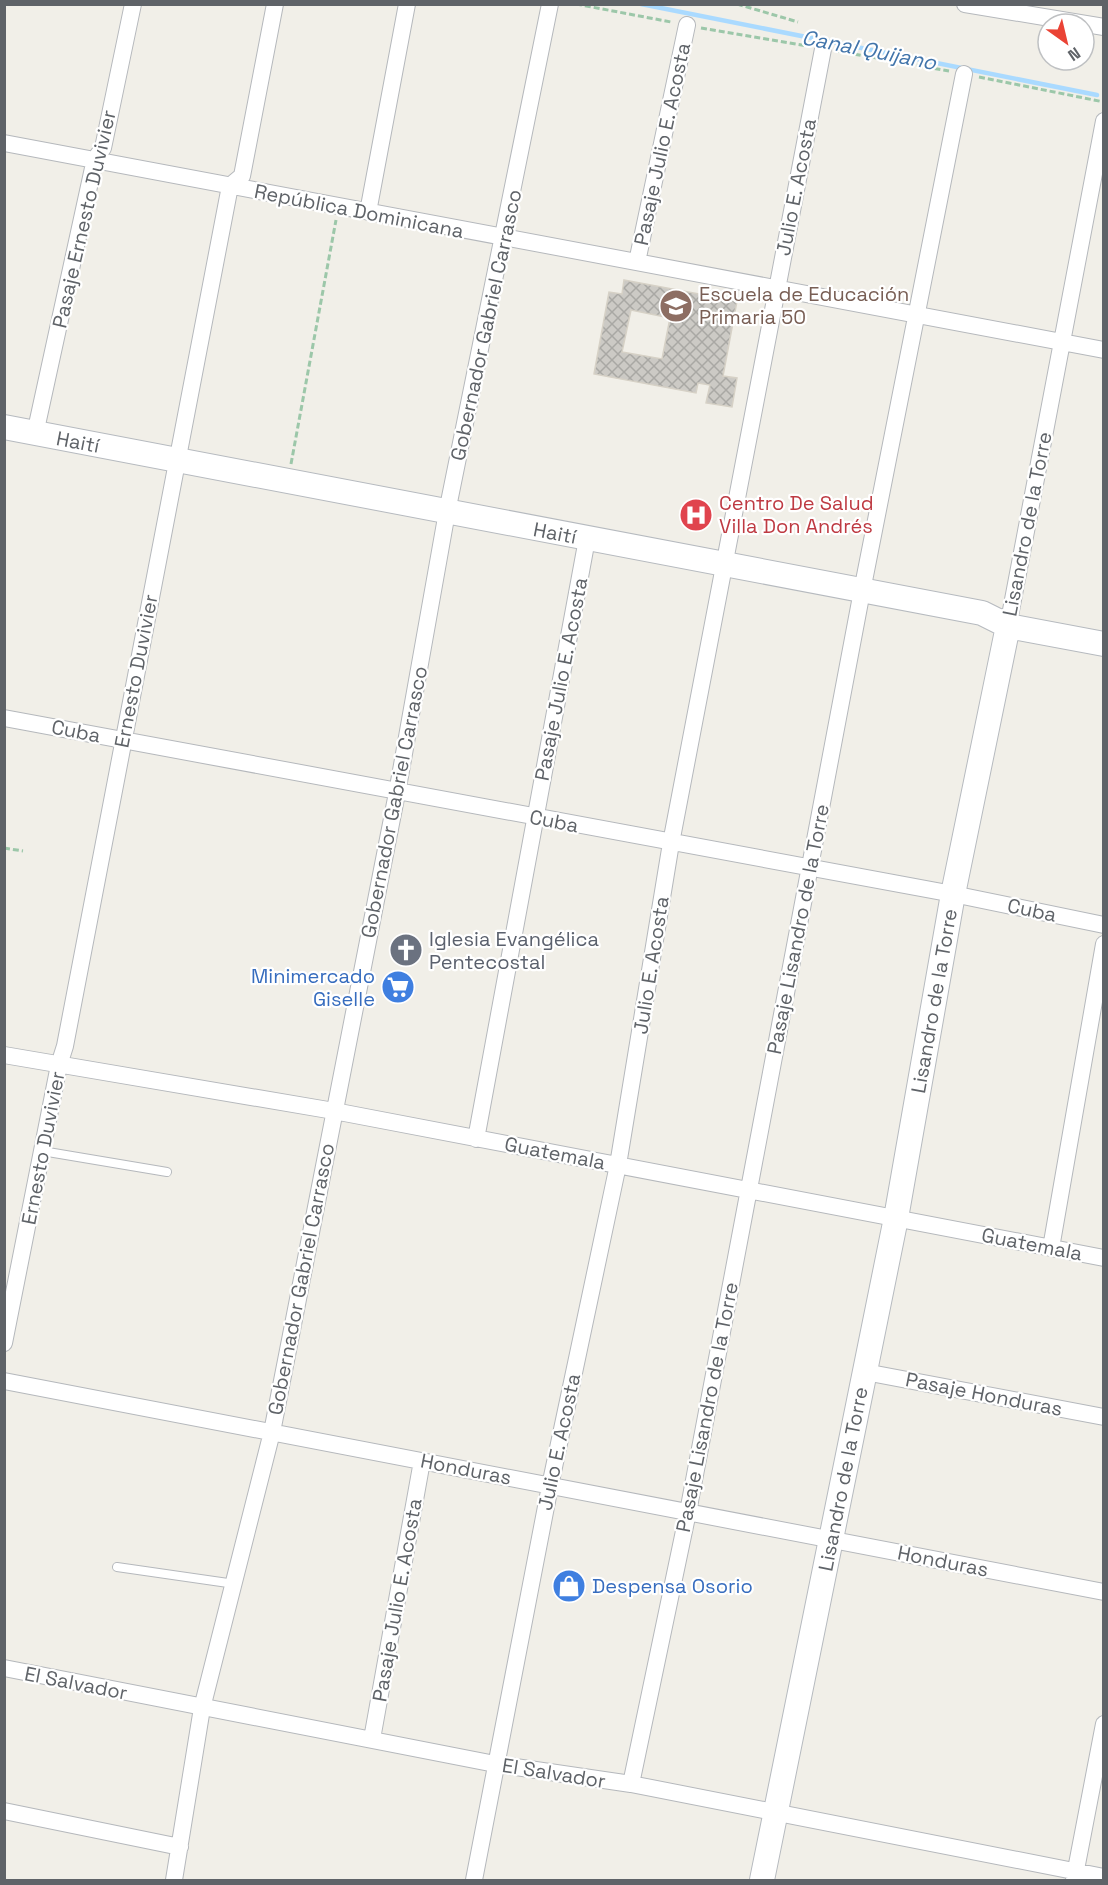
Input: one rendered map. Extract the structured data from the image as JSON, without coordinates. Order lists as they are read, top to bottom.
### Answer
{
  "streets": {
    "main road": ["Haití", "Lisandro de la Torre"],
    "street": [
      "Pasaje Julio E. Acosta",
      "Julio E. Acosta",
      "República Dominicana",
      "Pasaje Ernesto Duvivier",
      "Gobernador Gabriel Carrasco",
      "Ernesto Duvivier",
      "Cuba",
      "Pasaje Lisandro de la Torre",
      "Guatemala",
      "Pasaje Honduras",
      "Honduras",
      "El Salvador"
    ]
  },
  "crossings": [
    ["Pasaje Julio E. Acosta", "República Dominicana"],
    ["Pasaje Julio E. Acosta", "Haití"],
    ["Pasaje Julio E. Acosta", "Cuba"],
    ["Pasaje Julio E. Acosta", "Guatemala"],
    ["Pasaje Julio E. Acosta", "Honduras"],
    ["Pasaje Julio E. Acosta", "El Salvador"],
    ["Julio E. Acosta", "República Dominicana"],
    ["Julio E. Acosta", "Haití"],
    ["Julio E. Acosta", "Cuba"],
    ["Julio E. Acosta", "Guatemala"],
    ["Julio E. Acosta", "Honduras"],
    ["Julio E. Acosta", "El Salvador"],
    ["República Dominicana", "Pasaje Ernesto Duvivier"],
    ["República Dominicana", "Gobernador Gabriel Carrasco"],
    ["República Dominicana", "Lisandro de la Torre"],
    ["República Dominicana", "Ernesto Duvivier"],
    ["República Dominicana", "Pasaje Lisandro de la Torre"],
    ["Pasaje Ernesto Duvivier", "Haití"],
    ["Gobernador Gabriel Carrasco", "Haití"],
    ["Gobernador Gabriel Carrasco", "Cuba"],
    ["Gobernador Gabriel Carrasco", "Guatemala"],
    ["Gobernador Gabriel Carrasco", "Honduras"],
    ["Gobernador Gabriel Carrasco", "El Salvador"],
    ["Haití", "Lisandro de la Torre"],
    ["Haití", "Ernesto Duvivier"],
    ["Haití", "Pasaje Lisandro de la Torre"],
    ["Lisandro de la Torre", "Cuba"],
    ["Lisandro de la Torre", "Guatemala"],
    ["Lisandro de la Torre", "Pasaje Honduras"],
    ["Lisandro de la Torre", "Honduras"],
    ["Lisandro de la Torre", "El Salvador"],
    ["Ernesto Duvivier", "Cuba"],
    ["Ernesto Duvivier", "Guatemala"],
    ["Cuba", "Pasaje Lisandro de la Torre"],
    ["Pasaje Lisandro de la Torre", "Guatemala"],
    ["Pasaje Lisandro de la Torre", "Honduras"],
    ["Pasaje Lisandro de la Torre", "El Salvador"]
  ],
  "water": ["Canal Quijano"],
  "places": {
    "school or university": ["Escuela de Educación Primaria 50"],
    "hospital": ["Centro De Salud Villa Don Andrés"],
    "church": ["Iglesia Evangélica Pentecostal"],
    "supermarket": ["Minimercado Giselle"],
    "shop": ["Despensa Osorio"]
  },
  "north": "bottom right"
}
